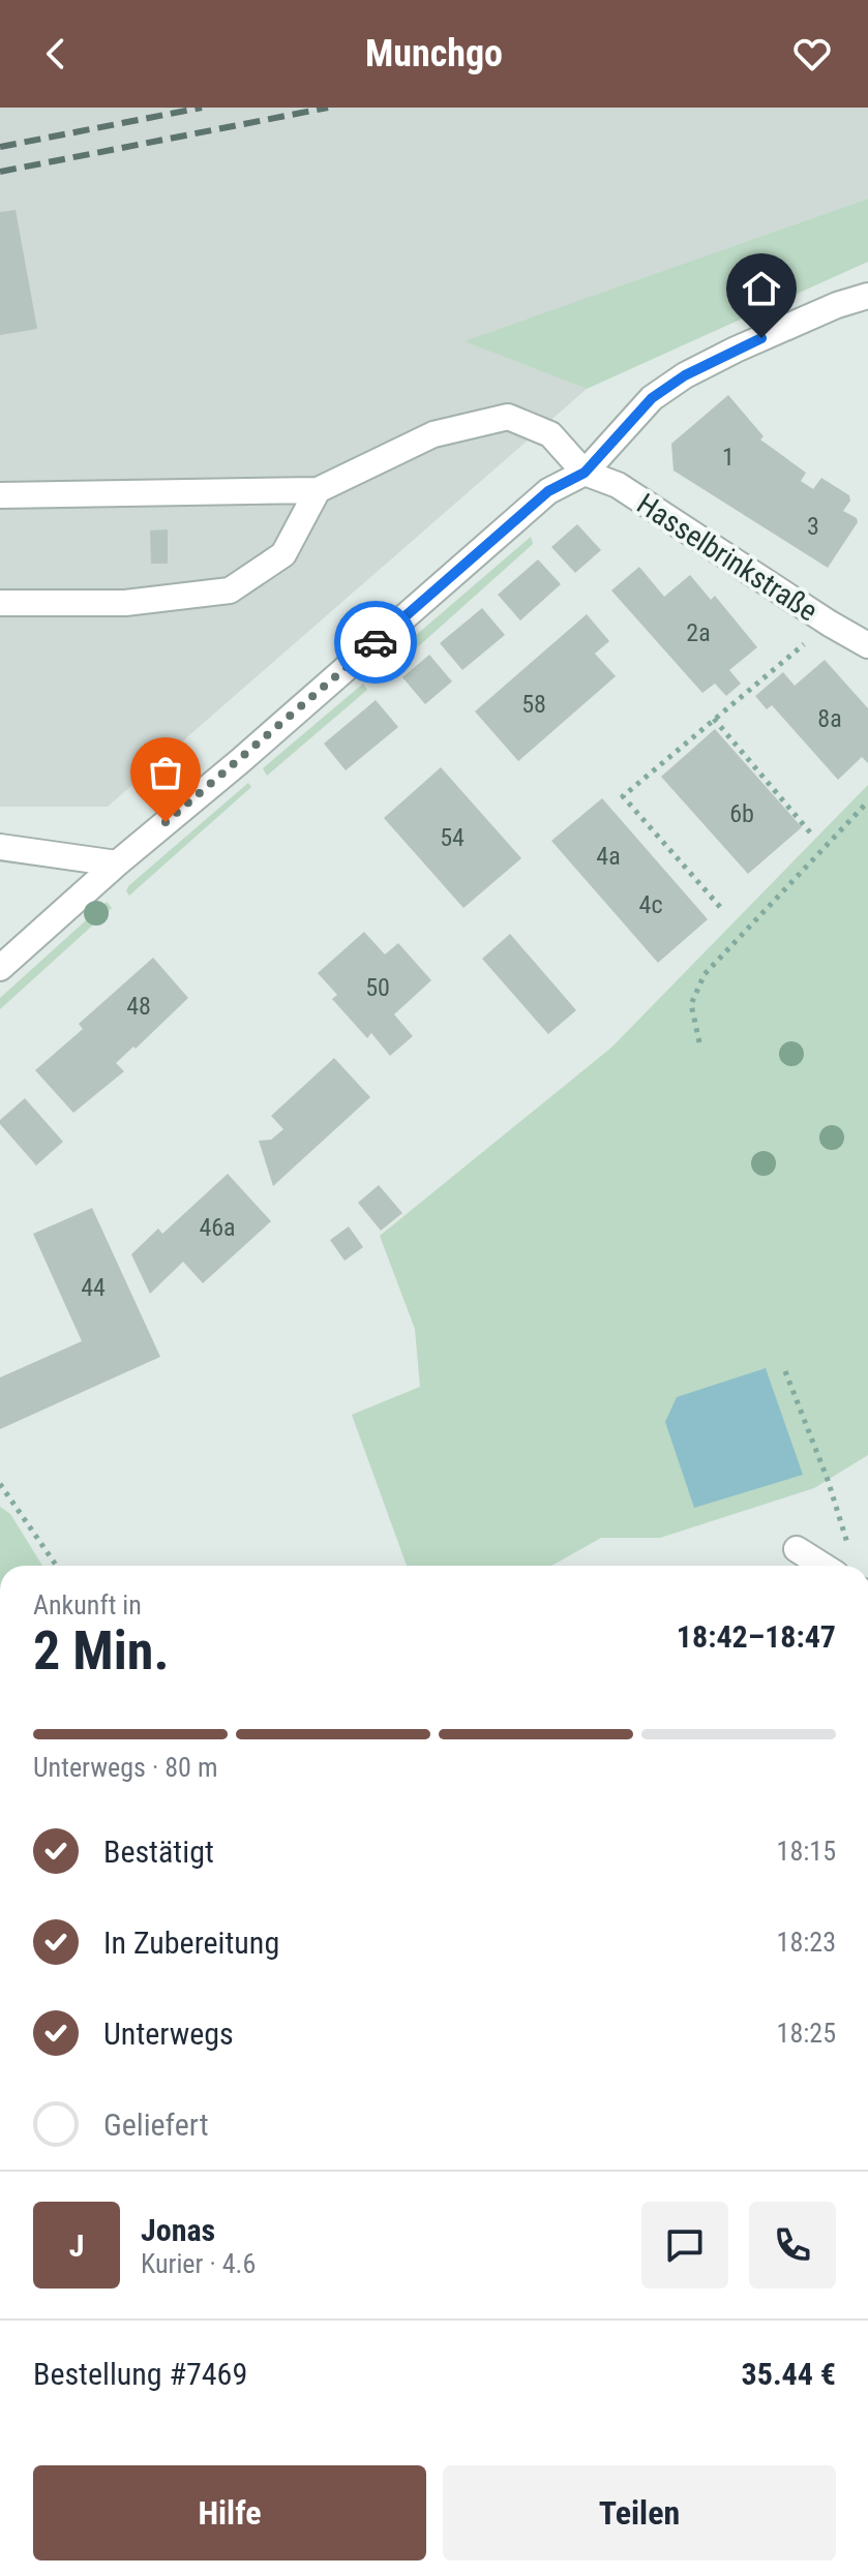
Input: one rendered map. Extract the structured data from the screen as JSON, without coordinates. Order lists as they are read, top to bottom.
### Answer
{
  "streets": {
    "street": ["Hasselbrinkstraße"]
  },
  "house_numbers": [
    "1",
    "3",
    "2a",
    "58",
    "8a",
    "6b",
    "54",
    "4a",
    "4c",
    "50",
    "48",
    "46a",
    "44"
  ],
  "page": {
    "header": "Munchgo",
    "heading": ["2 Min.", "Ankunft in", "18:42–18:47"],
    "panel": [
      "Jonas",
      "Kurier · 4.6",
      "Bestellung #7469",
      "35.44 €"
    ],
    "bar": "Unterwegs · 80 m",
    "list": [
      ["Bestätigt", "18:15"],
      ["In Zubereitung", "18:23"],
      ["Unterwegs", "18:25"],
      "Geliefert"
    ],
    "round": "J",
    "buttons": ["Hilfe", "Teilen"]
  }
}
